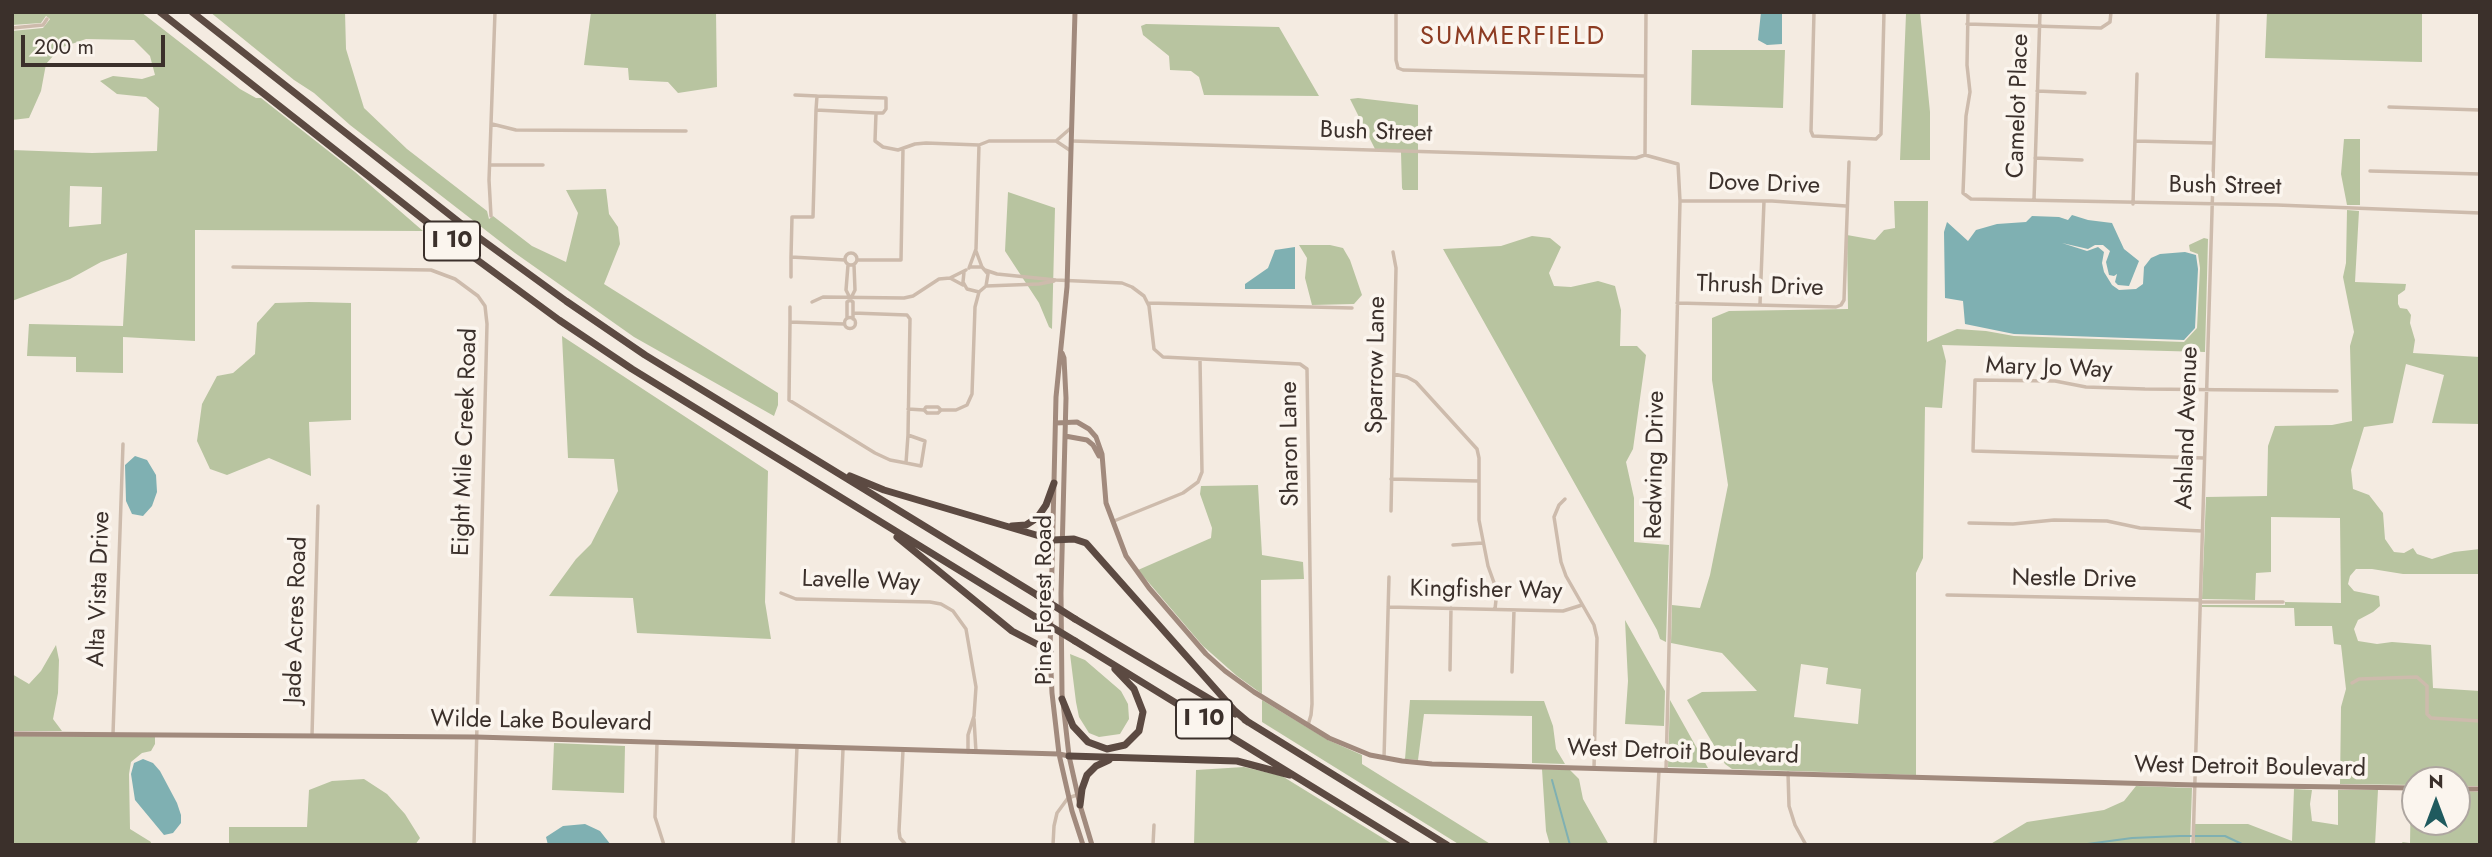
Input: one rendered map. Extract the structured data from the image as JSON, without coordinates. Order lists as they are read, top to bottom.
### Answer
{
  "streets": {
    "highway": ["I 10"],
    "street": [
      "Camelot Place",
      "Bush Street",
      "Dove Drive",
      "Thrush Drive",
      "Sparrow Lane",
      "Mary Jo Way",
      "Ashland Avenue",
      "Eight Mile Creek Road",
      "Sharon Lane",
      "Redwing Drive",
      "Nestle Drive",
      "Lavelle Way",
      "Alta Vista Drive",
      "Kingfisher Way",
      "Pine Forest Road",
      "Jade Acres Road",
      "Wilde Lake Boulevard",
      "West Detroit Boulevard"
    ]
  },
  "crossings": [
    ["Camelot Place", "Bush Street"],
    ["Bush Street", "Ashland Avenue"],
    ["Bush Street", "Redwing Drive"],
    ["Bush Street", "Pine Forest Road"],
    ["Dove Drive", "Thrush Drive"],
    ["Dove Drive", "Redwing Drive"],
    ["Thrush Drive", "Redwing Drive"],
    ["Mary Jo Way", "Ashland Avenue"],
    ["Ashland Avenue", "Nestle Drive"],
    ["Ashland Avenue", "West Detroit Boulevard"],
    ["Eight Mile Creek Road", "Wilde Lake Boulevard"],
    ["Sharon Lane", "West Detroit Boulevard"],
    ["Redwing Drive", "West Detroit Boulevard"],
    ["Lavelle Way", "Wilde Lake Boulevard"],
    ["Alta Vista Drive", "Wilde Lake Boulevard"],
    ["Kingfisher Way", "West Detroit Boulevard"],
    ["Pine Forest Road", "Wilde Lake Boulevard"],
    ["Pine Forest Road", "West Detroit Boulevard"],
    ["Jade Acres Road", "Wilde Lake Boulevard"]
  ],
  "districts": ["SUMMERFIELD"],
  "scale_bar": "200 m",
  "north": "top"
}
